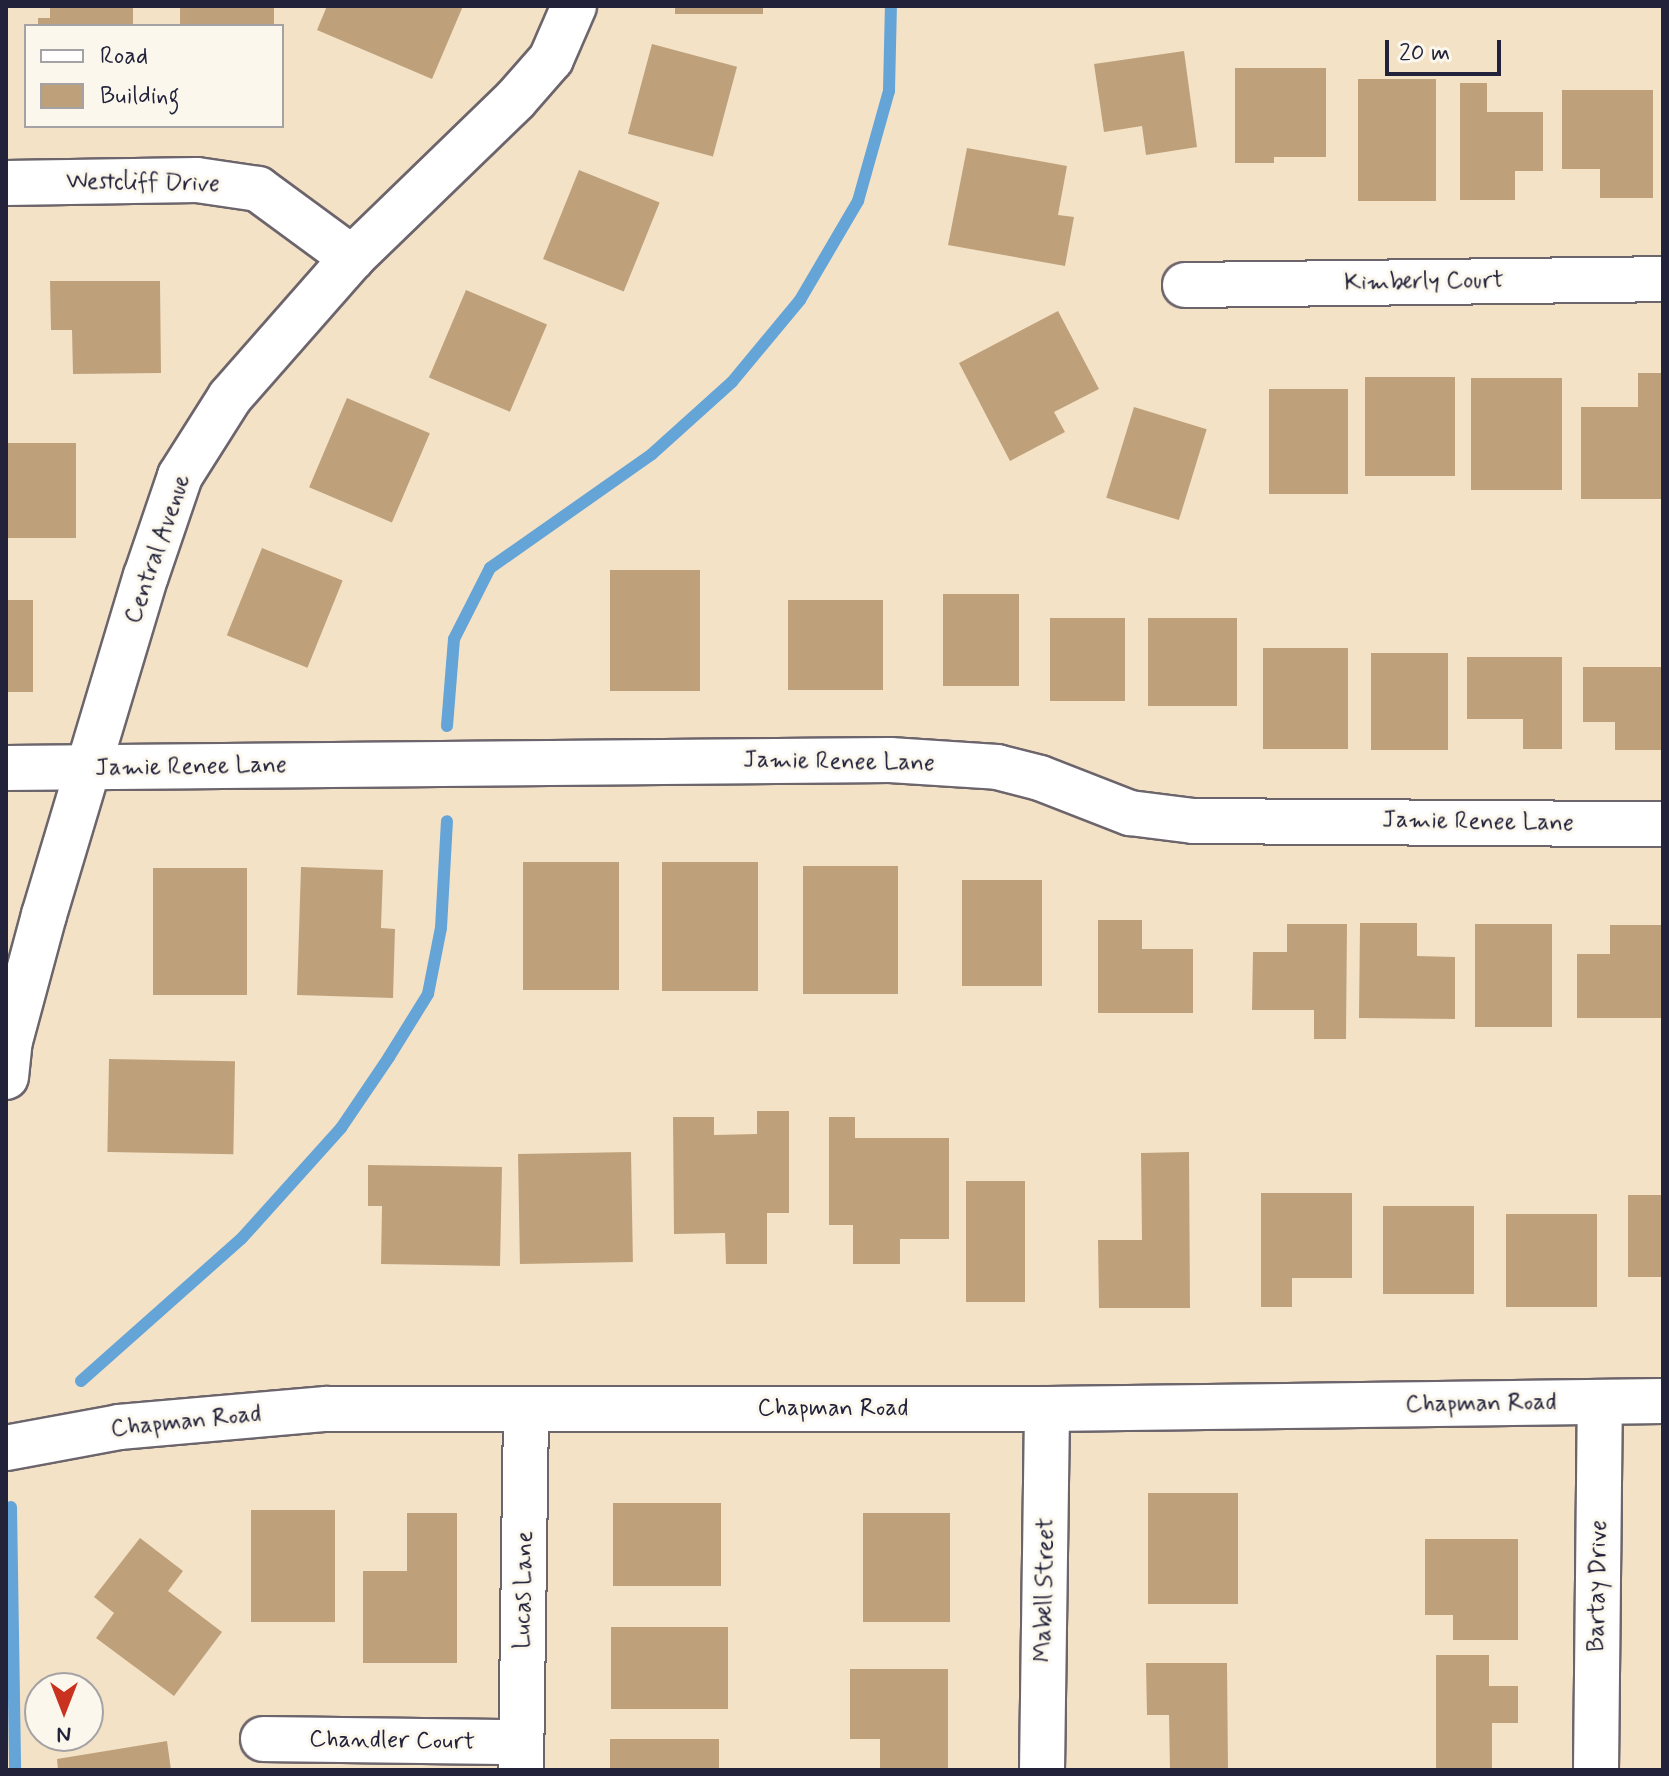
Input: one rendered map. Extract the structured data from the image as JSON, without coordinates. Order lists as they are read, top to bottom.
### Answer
{
  "streets": {
    "street": [
      "Westcliff Drive",
      "Kimberly Court",
      "Central Avenue",
      "Jamie Renee Lane",
      "Chapman Road",
      "Bartay Drive",
      "Lucas Lane",
      "Mabell Street",
      "Chandler Court"
    ]
  },
  "crossings": [
    ["Westcliff Drive", "Central Avenue"],
    ["Central Avenue", "Jamie Renee Lane"],
    ["Chapman Road", "Bartay Drive"],
    ["Chapman Road", "Lucas Lane"],
    ["Chapman Road", "Mabell Street"],
    ["Lucas Lane", "Chandler Court"]
  ],
  "legend": ["Road", "Building"],
  "scale_bar": "20 m",
  "north": "bottom"
}
